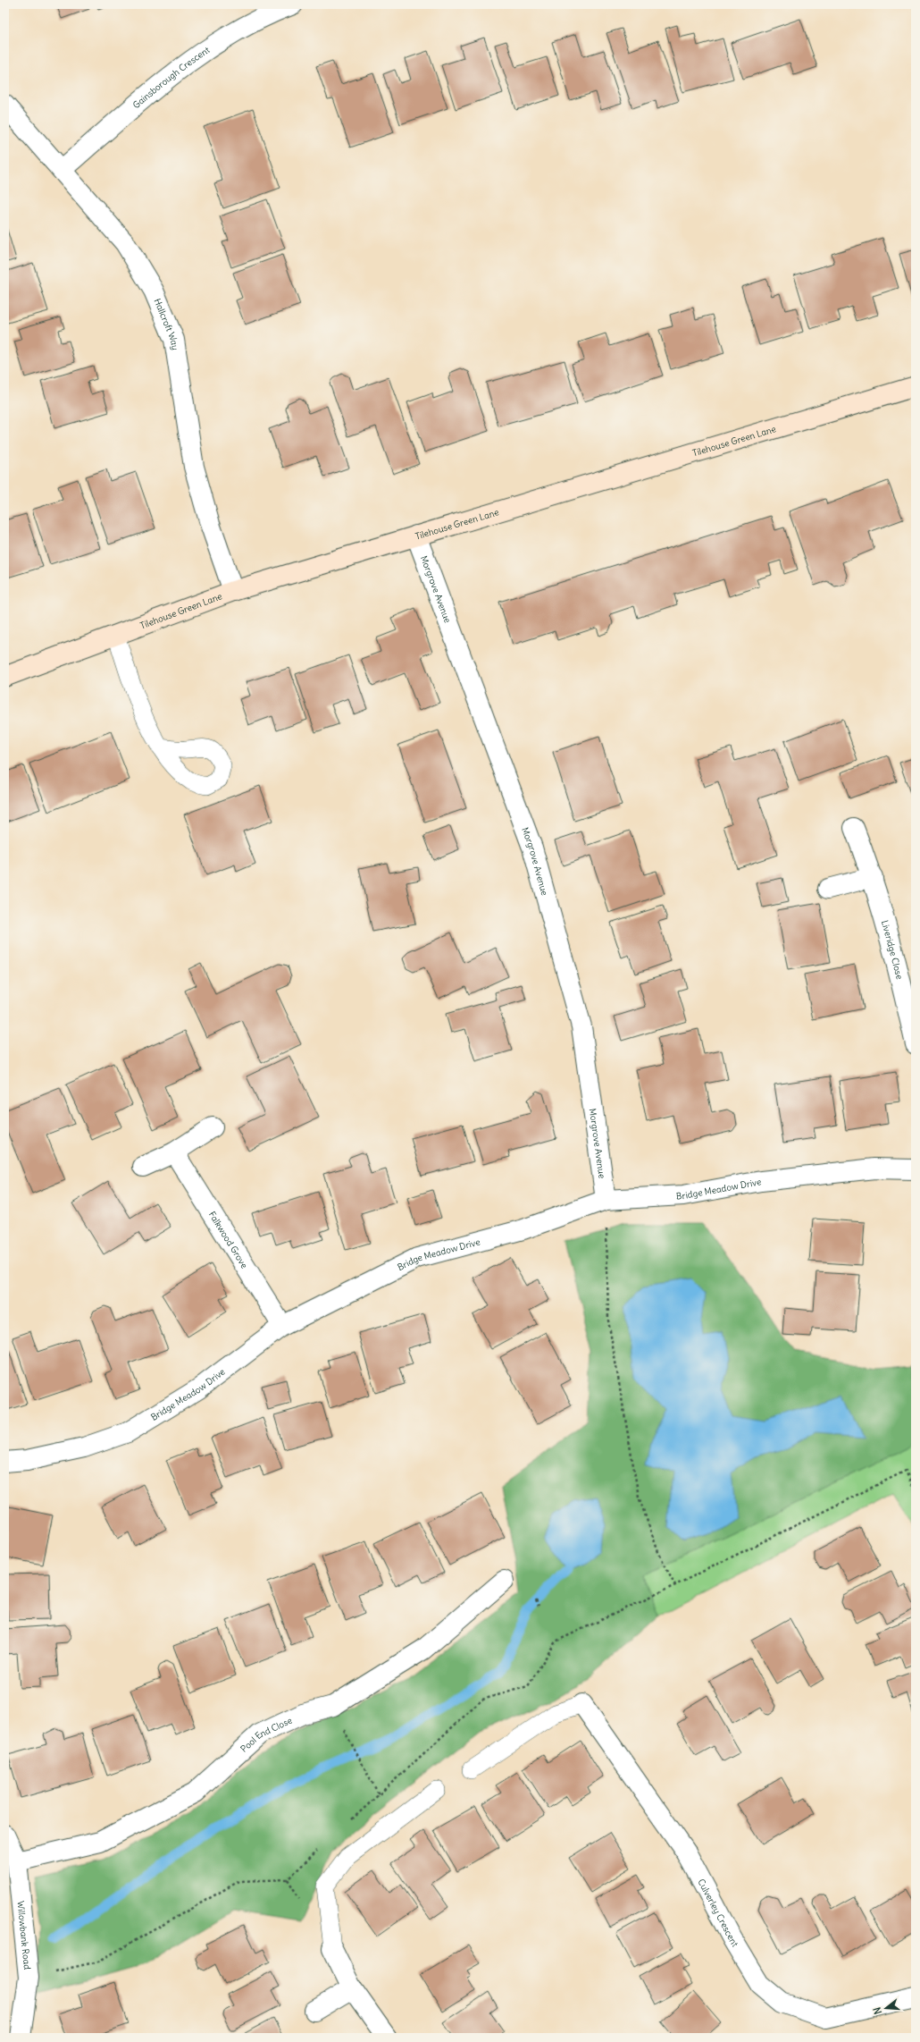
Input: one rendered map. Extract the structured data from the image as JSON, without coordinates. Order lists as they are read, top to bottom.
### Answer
{
  "streets": {
    "street": [
      "Gainsborough Crescent",
      "Hallcroft Way",
      "Tilehouse Green Lane",
      "Morgrove Avenue",
      "Liveridge Close",
      "Bridge Meadow Drive",
      "Falkwood Grove",
      "Pool End Close",
      "Culverley Crescent",
      "Willowbank Road"
    ]
  },
  "crossings": [
    ["Gainsborough Crescent", "Hallcroft Way"],
    ["Hallcroft Way", "Tilehouse Green Lane"],
    ["Tilehouse Green Lane", "Morgrove Avenue"],
    ["Morgrove Avenue", "Bridge Meadow Drive"],
    ["Bridge Meadow Drive", "Falkwood Grove"],
    ["Pool End Close", "Willowbank Road"]
  ],
  "north": "left"
}
